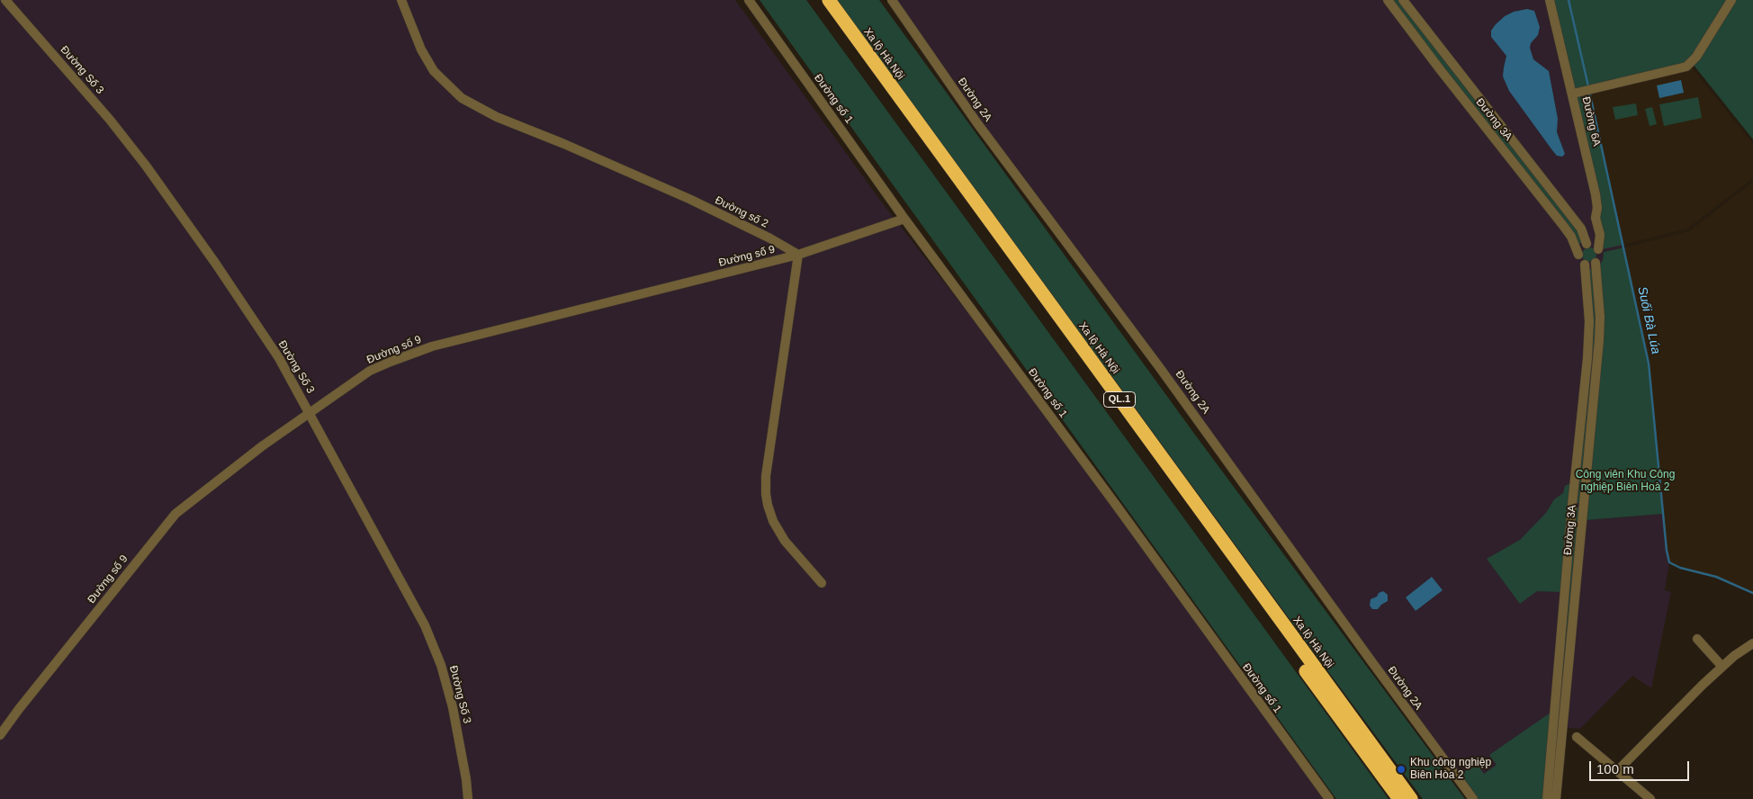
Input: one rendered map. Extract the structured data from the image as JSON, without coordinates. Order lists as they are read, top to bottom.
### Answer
{
  "streets": {
    "highway": ["Xa lộ Hà Nội", "QL.1"],
    "street": [
      "Đường Số 3",
      "Đường số 1",
      "Đường 2A",
      "Đường 3A",
      "Đường 6A",
      "Đường số 2",
      "Đường số 9"
    ]
  },
  "crossings": [
    ["Đường Số 3", "Đường số 9"],
    ["Đường số 1", "Đường số 9"],
    ["Đường 3A", "Đường 6A"],
    ["Đường số 2", "Đường số 9"]
  ],
  "water": ["Suối Bà Lúa"],
  "parks": ["Công viên Khu Công nghiệp Biên Hoà 2"],
  "places": ["Khu công nghiệp Biên Hòa 2"],
  "scale_bar": "100 m"
}
